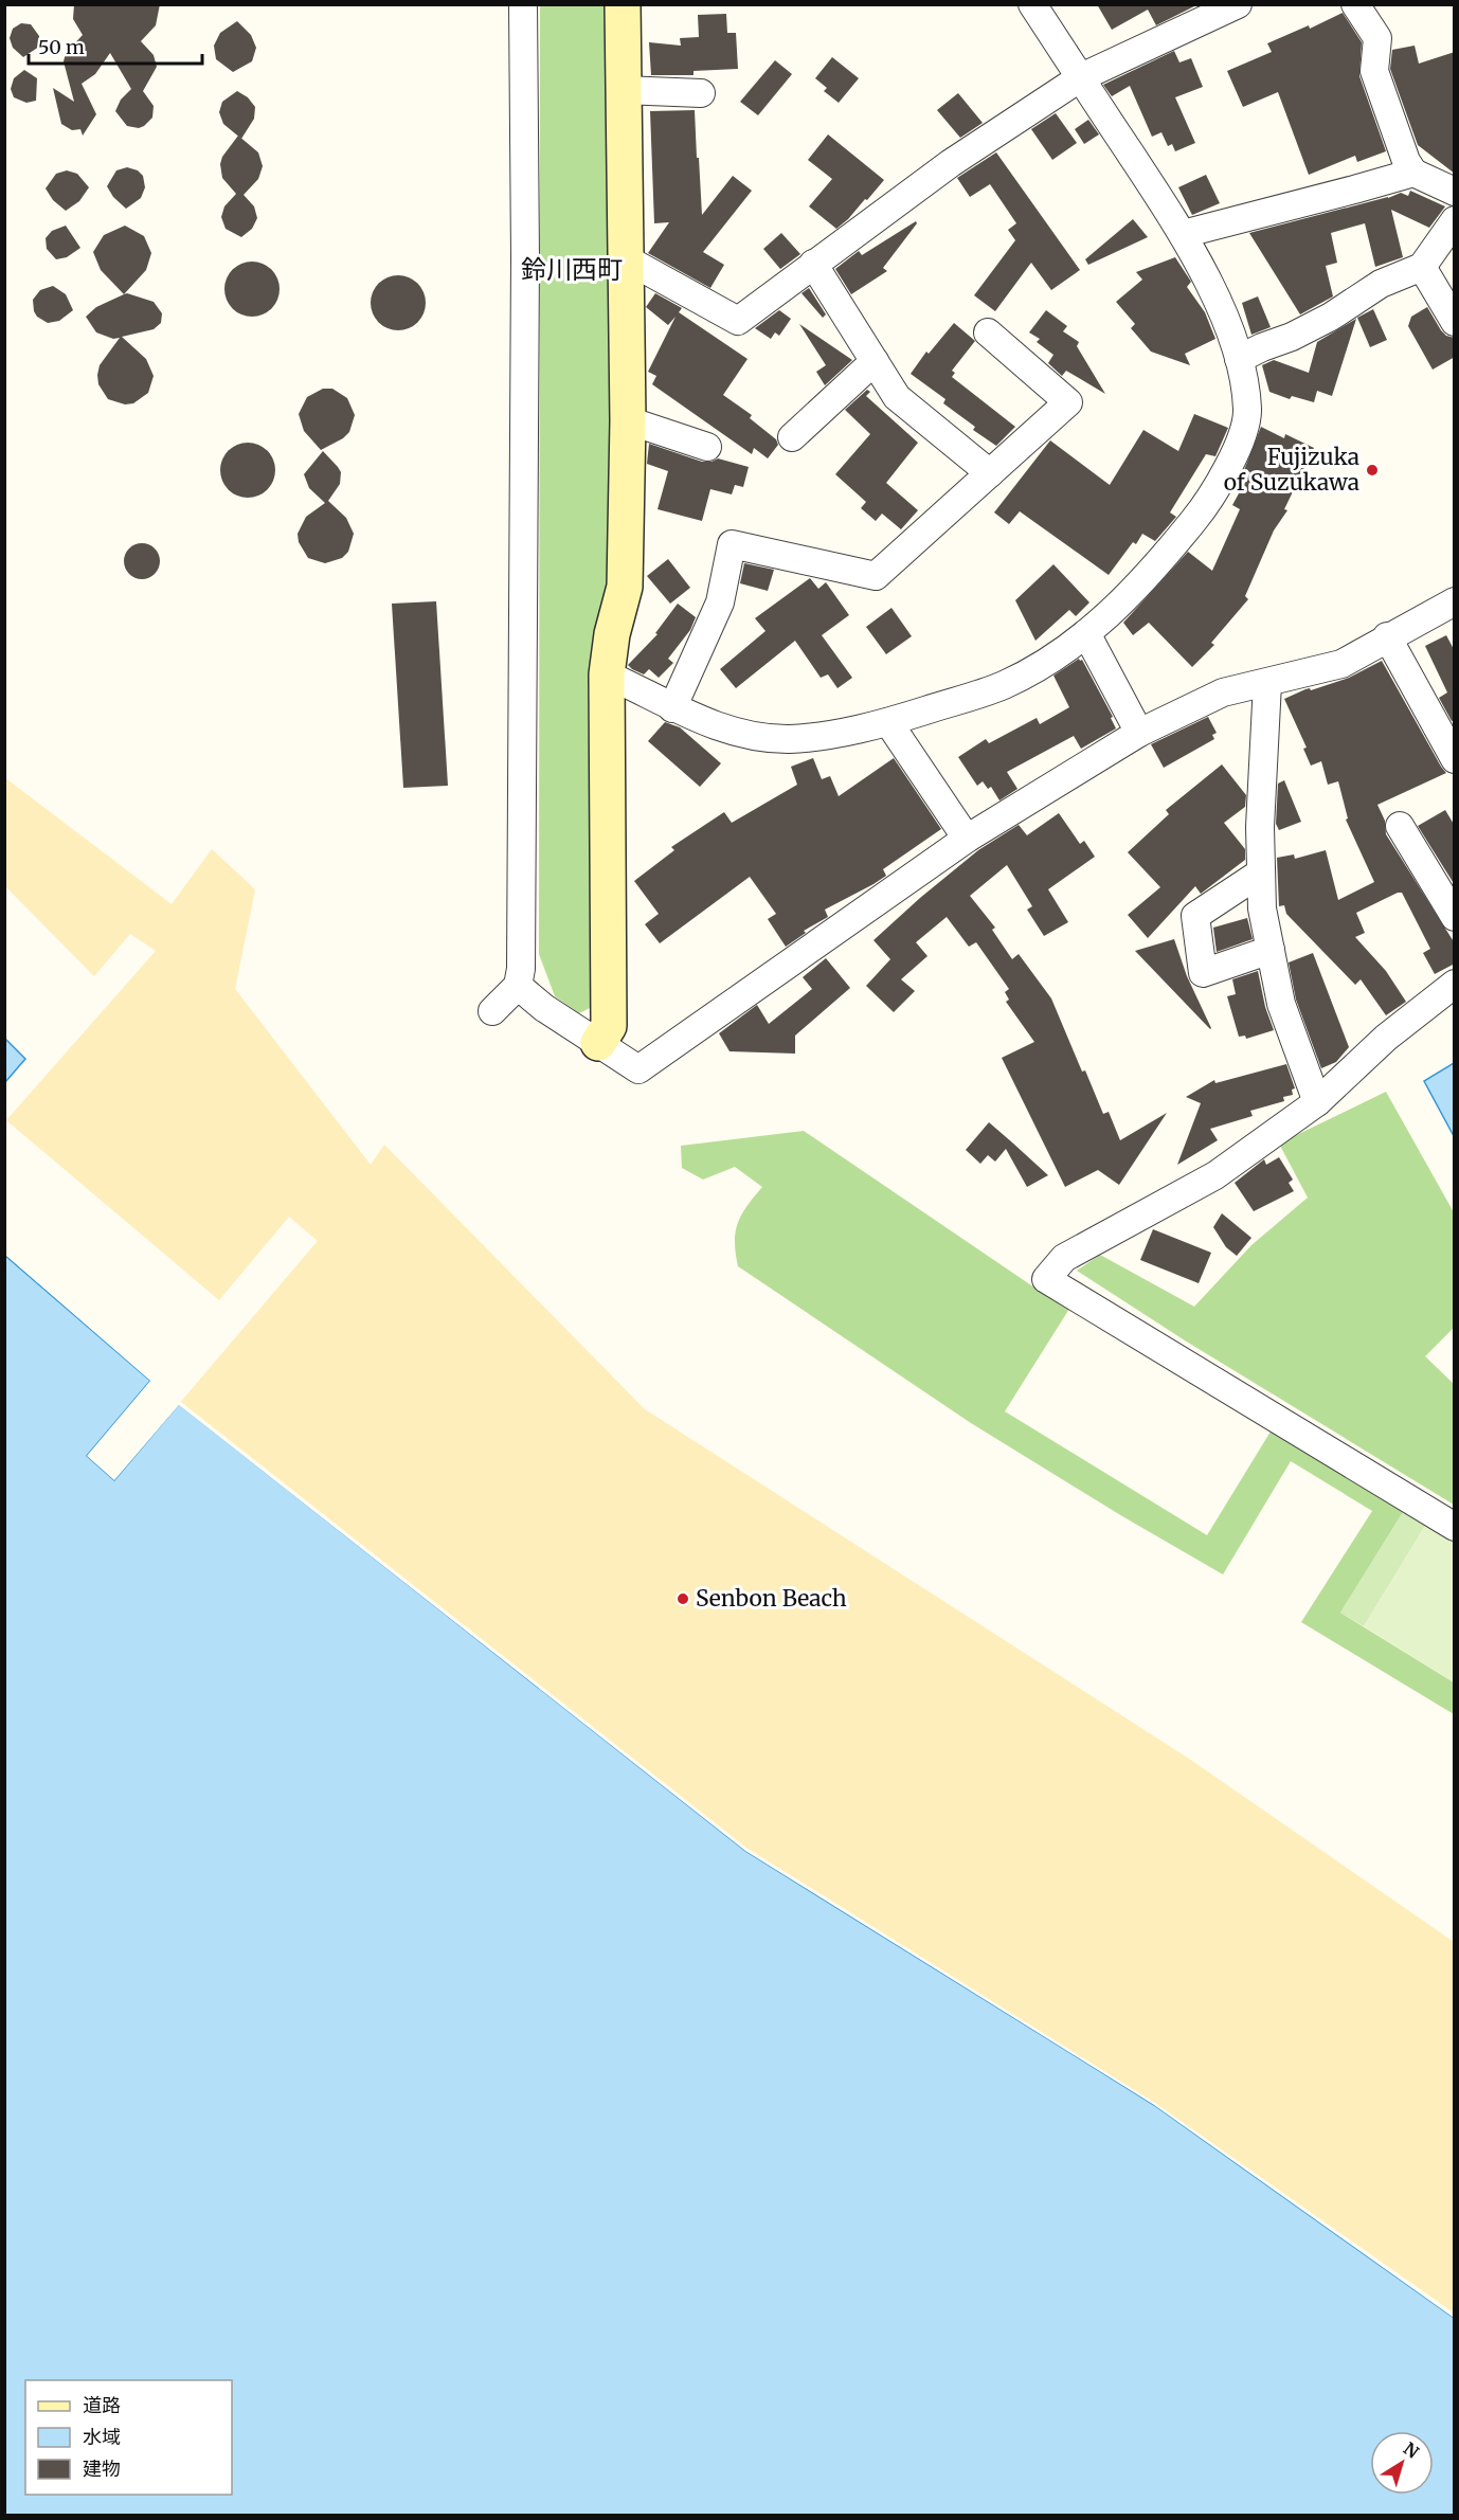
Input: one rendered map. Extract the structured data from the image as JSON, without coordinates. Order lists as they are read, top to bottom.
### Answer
{
  "districts": ["鈴川西町"],
  "places": ["Fujizuka of Suzukawa", "Senbon Beach"],
  "legend": ["道路", "水域", "建物"],
  "scale_bar": "50 m",
  "north": "top right"
}
